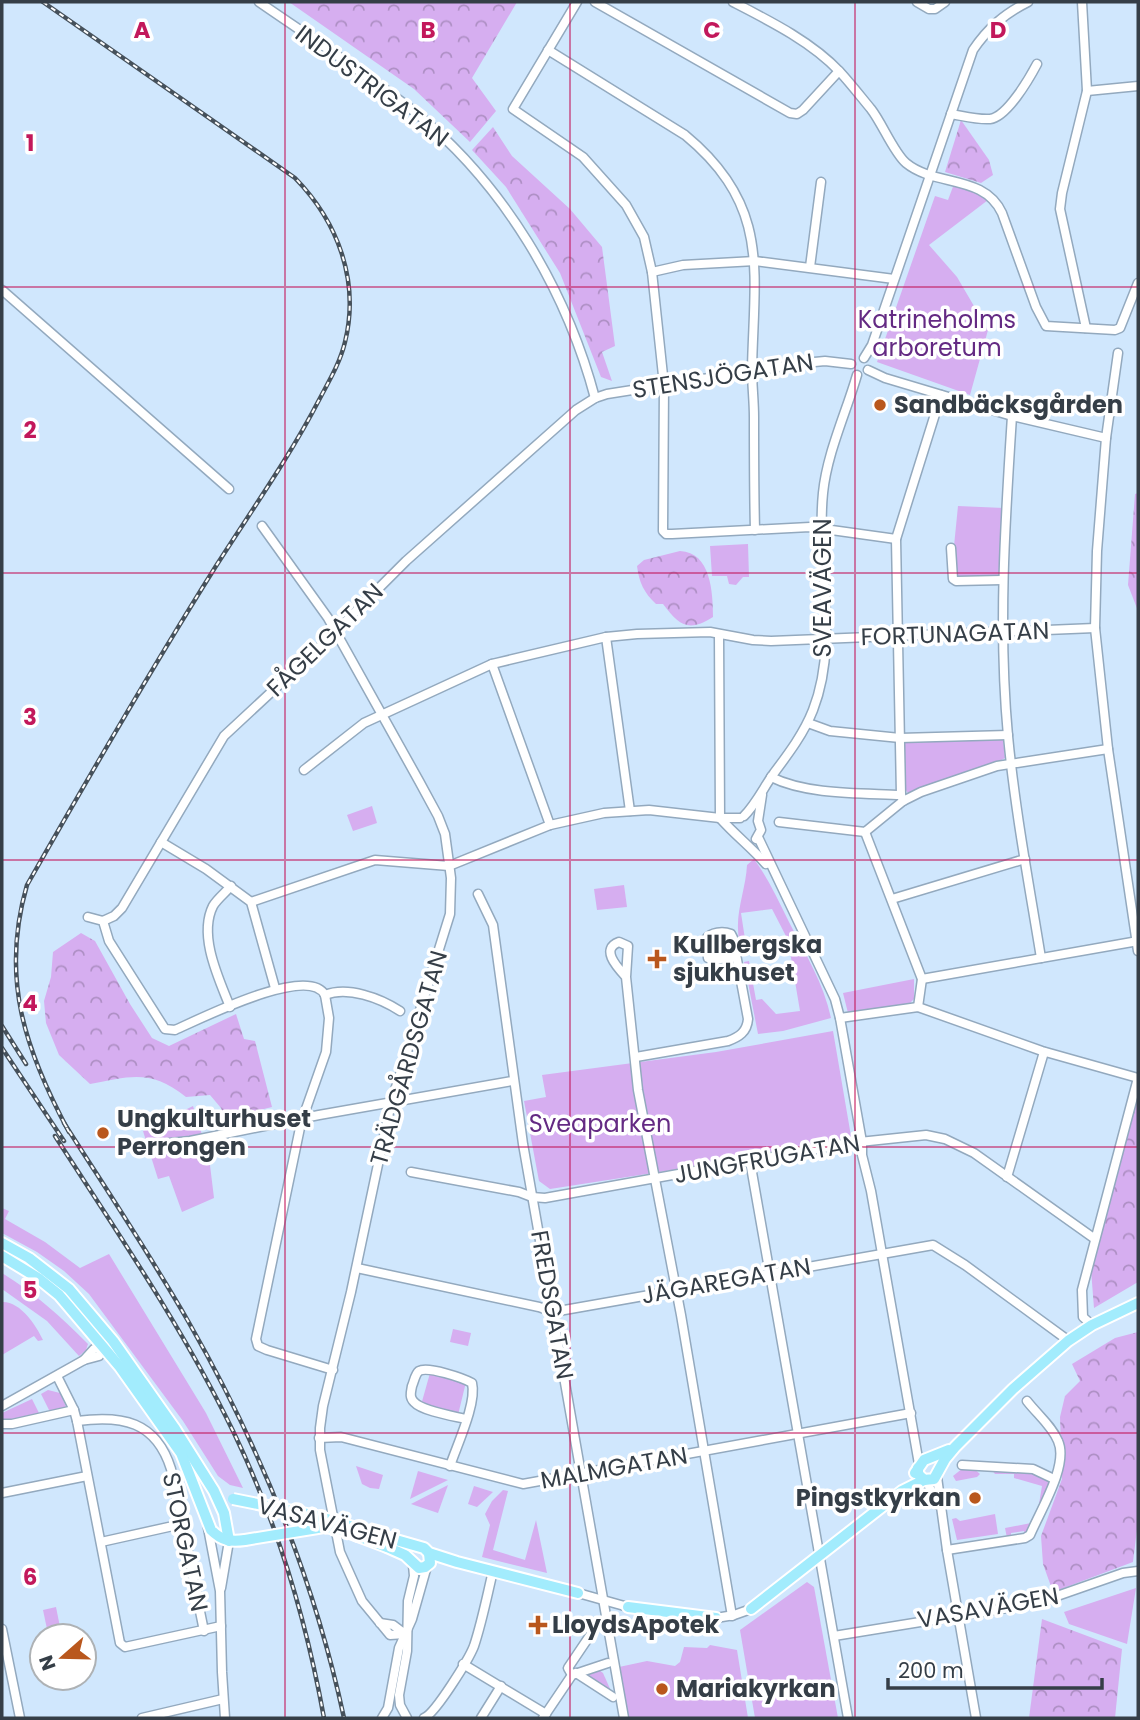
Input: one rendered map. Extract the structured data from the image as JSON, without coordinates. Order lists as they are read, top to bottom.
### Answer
{
  "streets": {
    "main road": ["VASAVÄGEN"],
    "street": [
      "INDUSTRIGATAN",
      "STENSJÖGATAN",
      "SVEAVÄGEN",
      "FORTUNAGATAN",
      "FÅGELGATAN",
      "TRÄDGÅRDSGATAN",
      "JUNGFRUGATAN",
      "JÄGAREGATAN",
      "FREDSGATAN",
      "MALMGATAN",
      "STORGATAN"
    ]
  },
  "crossings": [
    ["INDUSTRIGATAN", "STENSJÖGATAN"],
    ["INDUSTRIGATAN", "FÅGELGATAN"],
    ["STENSJÖGATAN", "SVEAVÄGEN"],
    ["STENSJÖGATAN", "FÅGELGATAN"],
    ["SVEAVÄGEN", "FORTUNAGATAN"],
    ["FORTUNAGATAN", "TRÄDGÅRDSGATAN"],
    ["FÅGELGATAN", "TRÄDGÅRDSGATAN"],
    ["TRÄDGÅRDSGATAN", "JÄGAREGATAN"],
    ["TRÄDGÅRDSGATAN", "MALMGATAN"],
    ["JUNGFRUGATAN", "FREDSGATAN"],
    ["JÄGAREGATAN", "FREDSGATAN"],
    ["FREDSGATAN", "MALMGATAN"],
    ["FREDSGATAN", "VASAVÄGEN"],
    ["VASAVÄGEN", "STORGATAN"]
  ],
  "parks": ["Katrineholms arboretum", "Sveaparken"],
  "places": {
    "other": [
      "Sandbäcksgården",
      "Ungkulturhuset Perrongen",
      "Pingstkyrkan",
      "Mariakyrkan"
    ],
    "health": ["Kullbergska sjukhuset", "LloydsApotek"]
  },
  "scale_bar": "200 m",
  "north": "left",
  "grid": {
    "columns": [
      "A",
      "B",
      "C",
      "D"
    ],
    "rows": [
      "1",
      "2",
      "3",
      "4",
      "5",
      "6"
    ]
  }
}
